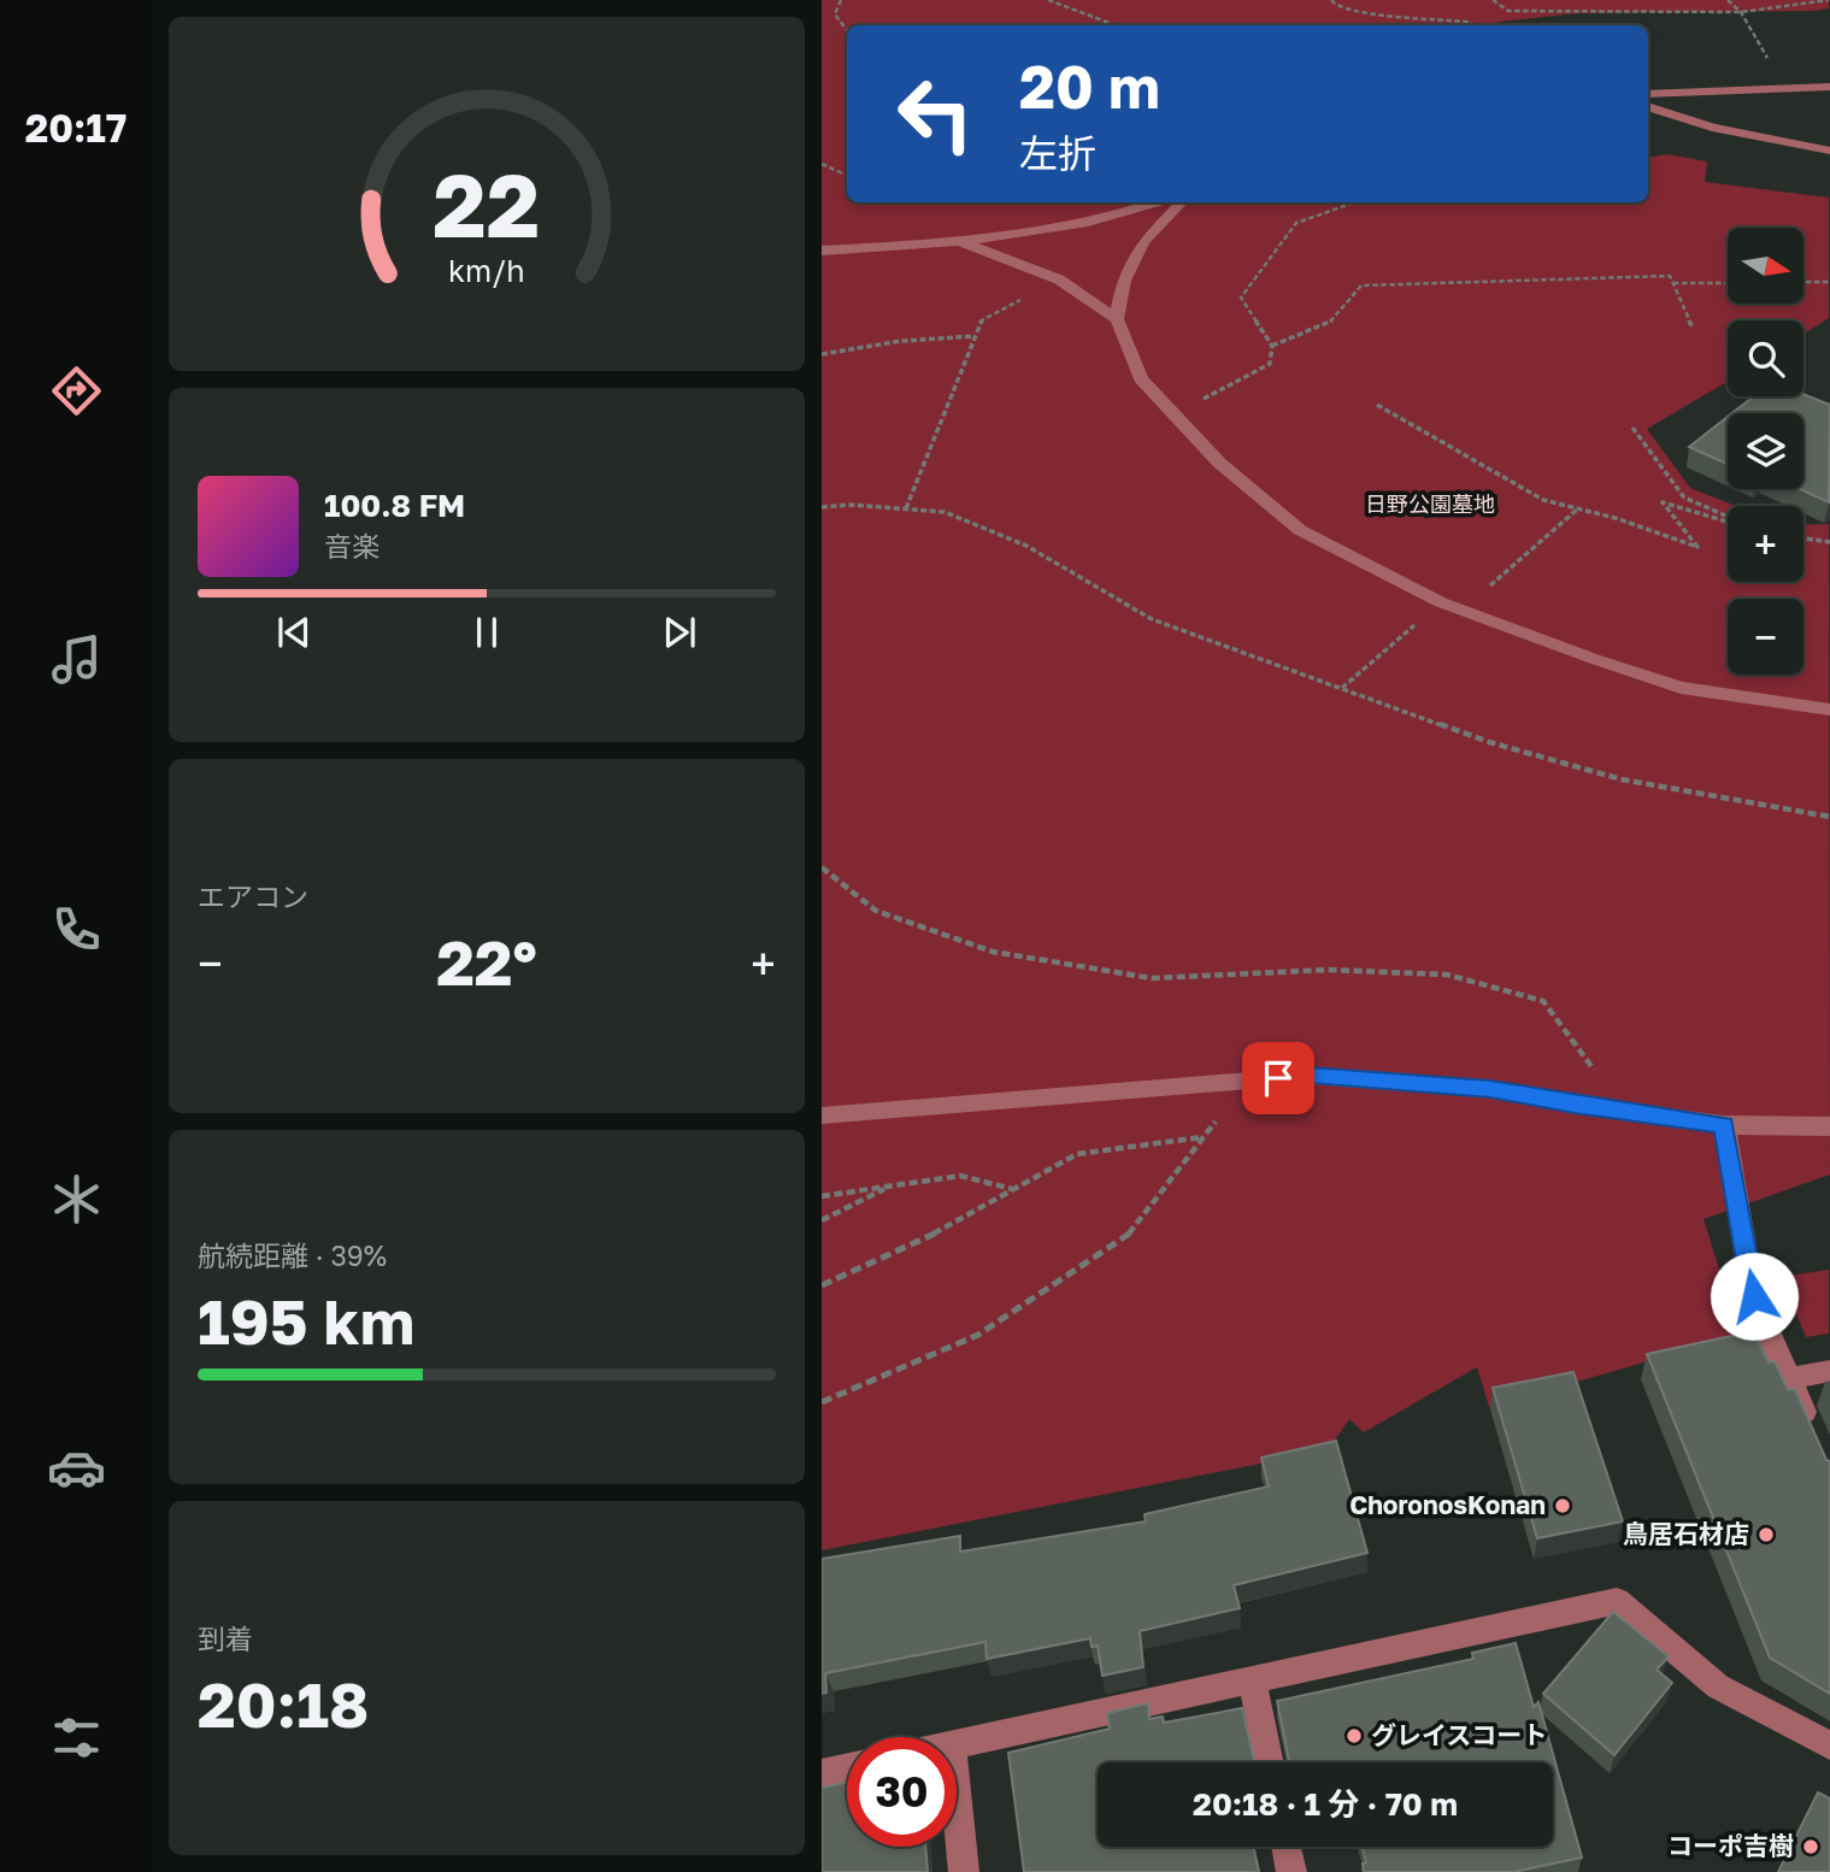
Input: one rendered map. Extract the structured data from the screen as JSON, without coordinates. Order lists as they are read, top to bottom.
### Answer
{
  "parks": ["日野公園墓地"],
  "places": [
    "ChoronosKonan",
    "鳥居石材店",
    "グレイスコート",
    "コーポ吉樹"
  ],
  "north": "right",
  "page": {
    "tabs": "20:17",
    "turn": ["20 m", "左折"],
    "map_buttons": ["+", "−"],
    "song": ["100.8 FM", "音楽"],
    "tile": [
      "エアコン",
      ["航続距離 · 39%", "195 km"],
      ["到着", "20:18"]
    ],
    "heat": ["−", "22°", "+"],
    "limit": "30",
    "trip": "20:18 · 1 分 · 70 m",
    "gauge": ["22", "km/h"]
  }
}
